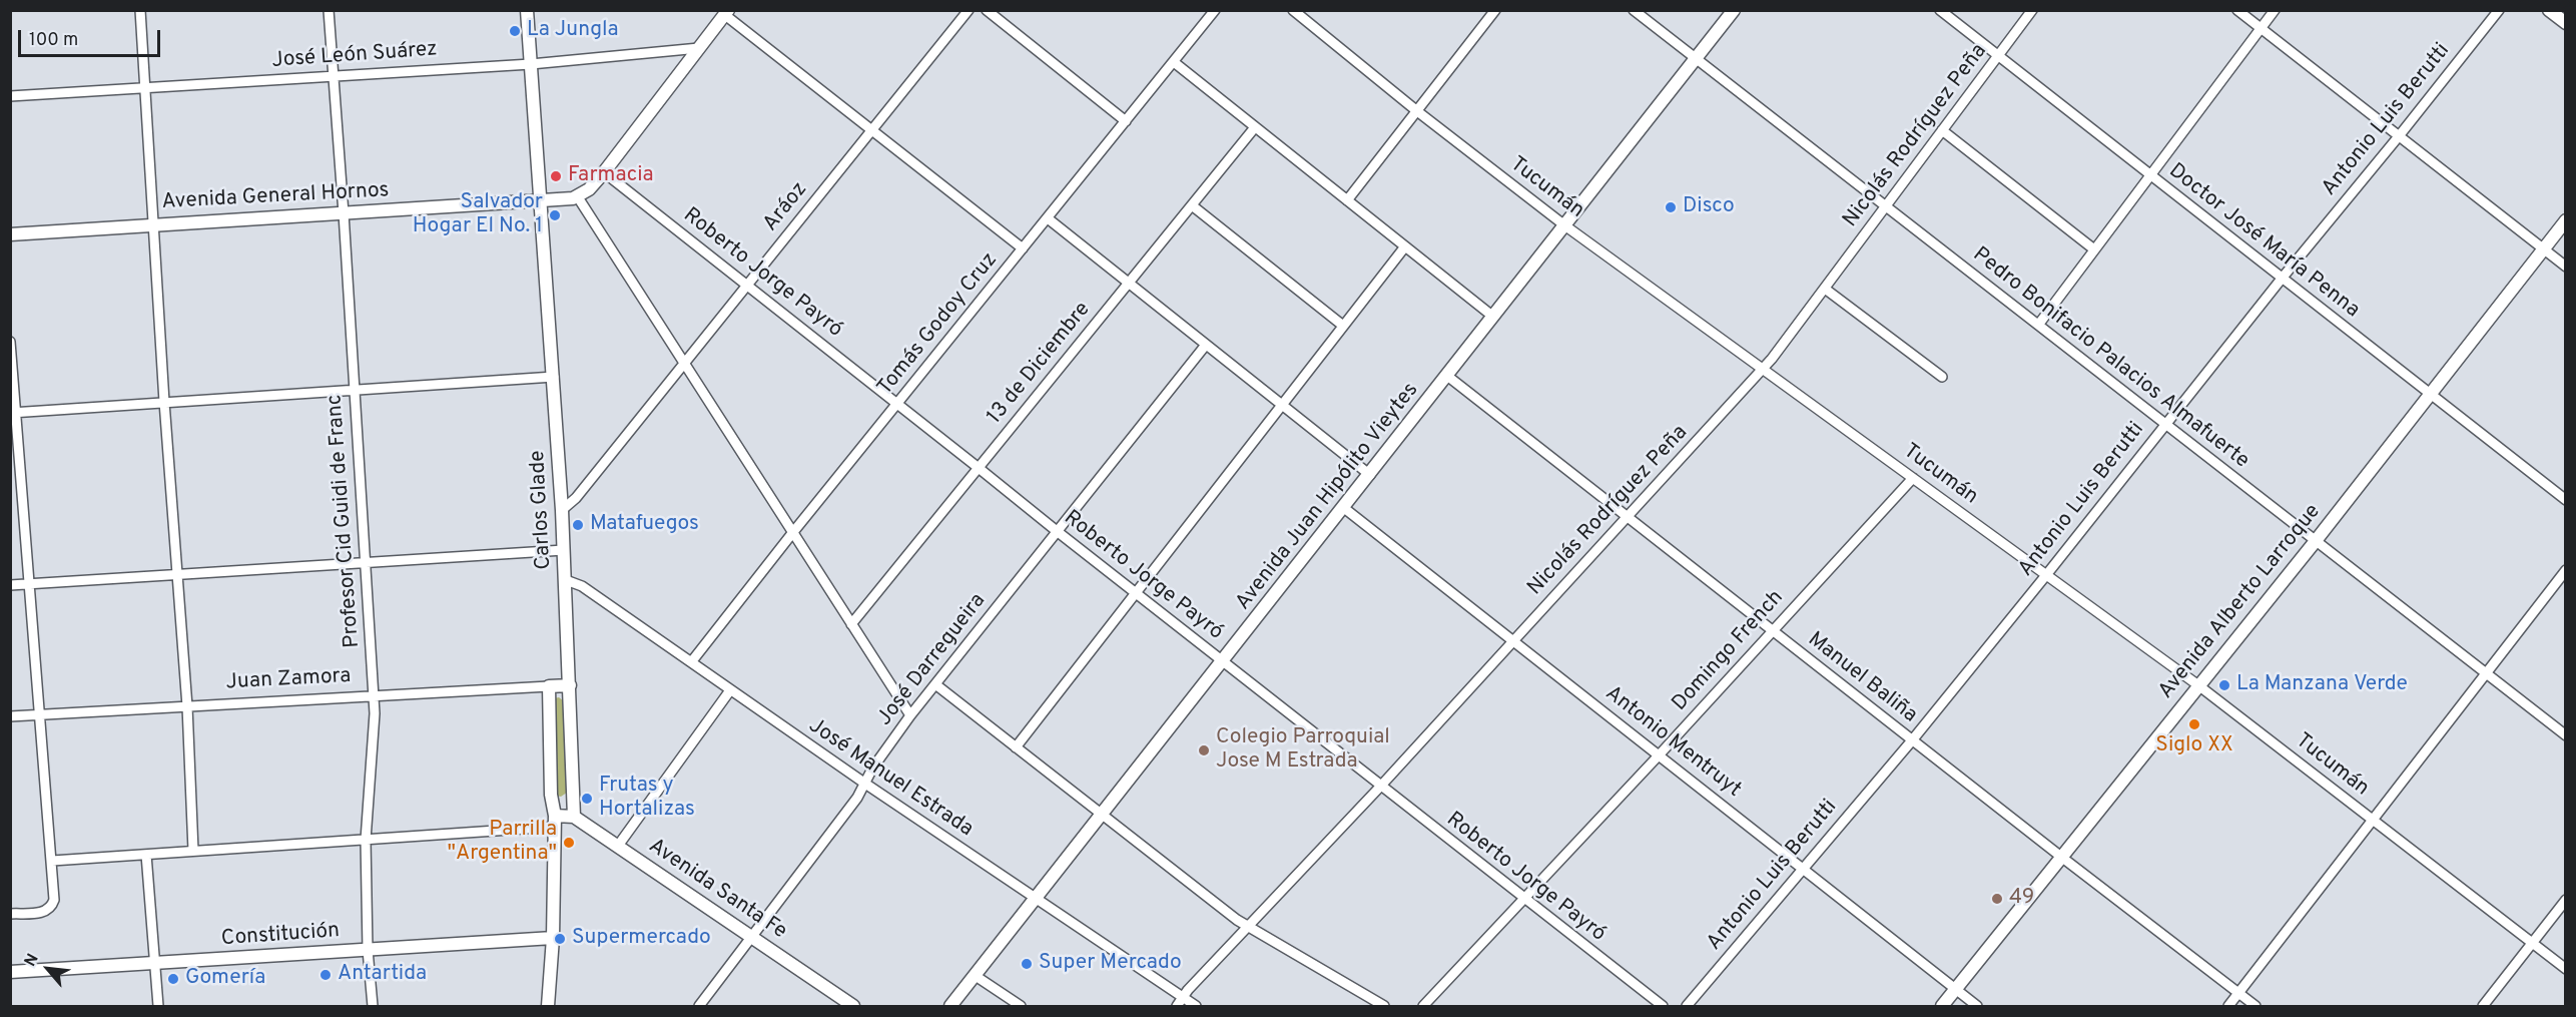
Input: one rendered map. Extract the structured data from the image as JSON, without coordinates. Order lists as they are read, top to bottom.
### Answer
{
  "streets": {
    "street": [
      "José León Suárez",
      "Antonio Luis Berutti",
      "Nicolás Rodríguez Peña",
      "Tucumán",
      "Avenida General Hornos",
      "Aráoz",
      "Doctor José María Penna",
      "Roberto Jorge Payró",
      "Tomás Godoy Cruz",
      "Pedro Bonifacio Palacios Almafuerte",
      "13 de Diciembre",
      "Avenida Juan Hipólito Vieytes",
      "Carlos Glade",
      "Profesor Cid Guidi de Franc",
      "Avenida Alberto Larroque",
      "Domingo French",
      "José Darregueira",
      "Manuel Baliña",
      "Juan Zamora",
      "Antonio Mentruyt",
      "José Manuel Estrada",
      "Avenida Santa Fe",
      "Constitución"
    ]
  },
  "crossings": [
    ["José León Suárez", "Carlos Glade"],
    ["José León Suárez", "Profesor Cid Guidi de Franc"],
    ["Antonio Luis Berutti", "Tucumán"],
    ["Antonio Luis Berutti", "Doctor José María Penna"],
    ["Antonio Luis Berutti", "Pedro Bonifacio Palacios Almafuerte"],
    ["Antonio Luis Berutti", "Manuel Baliña"],
    ["Antonio Luis Berutti", "Antonio Mentruyt"],
    ["Nicolás Rodríguez Peña", "Tucumán"],
    ["Nicolás Rodríguez Peña", "Doctor José María Penna"],
    ["Nicolás Rodríguez Peña", "Roberto Jorge Payró"],
    ["Nicolás Rodríguez Peña", "Pedro Bonifacio Palacios Almafuerte"],
    ["Nicolás Rodríguez Peña", "Manuel Baliña"],
    ["Nicolás Rodríguez Peña", "Antonio Mentruyt"],
    ["Nicolás Rodríguez Peña", "José Manuel Estrada"],
    ["Tucumán", "Avenida Juan Hipólito Vieytes"],
    ["Tucumán", "Avenida Alberto Larroque"],
    ["Tucumán", "Domingo French"],
    ["Avenida General Hornos", "Carlos Glade"],
    ["Avenida General Hornos", "Profesor Cid Guidi de Franc"],
    ["Aráoz", "Roberto Jorge Payró"],
    ["Aráoz", "Carlos Glade"],
    ["Doctor José María Penna", "Avenida Alberto Larroque"],
    ["Roberto Jorge Payró", "Tomás Godoy Cruz"],
    ["Roberto Jorge Payró", "13 de Diciembre"],
    ["Roberto Jorge Payró", "Avenida Juan Hipólito Vieytes"],
    ["Roberto Jorge Payró", "Domingo French"],
    ["Roberto Jorge Payró", "José Darregueira"],
    ["Tomás Godoy Cruz", "José Manuel Estrada"],
    ["Pedro Bonifacio Palacios Almafuerte", "Avenida Juan Hipólito Vieytes"],
    ["Pedro Bonifacio Palacios Almafuerte", "Avenida Alberto Larroque"],
    ["Avenida Juan Hipólito Vieytes", "Manuel Baliña"],
    ["Avenida Juan Hipólito Vieytes", "Antonio Mentruyt"],
    ["Avenida Juan Hipólito Vieytes", "José Manuel Estrada"],
    ["Carlos Glade", "Juan Zamora"],
    ["Carlos Glade", "José Manuel Estrada"],
    ["Carlos Glade", "Avenida Santa Fe"],
    ["Profesor Cid Guidi de Franc", "Juan Zamora"],
    ["Profesor Cid Guidi de Franc", "Constitución"],
    ["Avenida Alberto Larroque", "Manuel Baliña"],
    ["Avenida Alberto Larroque", "Antonio Mentruyt"],
    ["Domingo French", "Manuel Baliña"],
    ["Domingo French", "Antonio Mentruyt"],
    ["José Darregueira", "José Manuel Estrada"],
    ["José Darregueira", "Avenida Santa Fe"]
  ],
  "places": [
    "La Jungla",
    "Farmacia",
    "Disco",
    "Salvador Hogar El No. 1",
    "Matafuegos",
    "La Manzana Verde",
    "Siglo XX",
    "Colegio Parroquial Jose M Estrada",
    "Frutas y Hortalizas",
    "Parrilla \"Argentina\"",
    "49",
    "Supermercado",
    "Super Mercado",
    "Antartida",
    "Gomería"
  ],
  "scale_bar": "100 m",
  "north": "top left"
}
